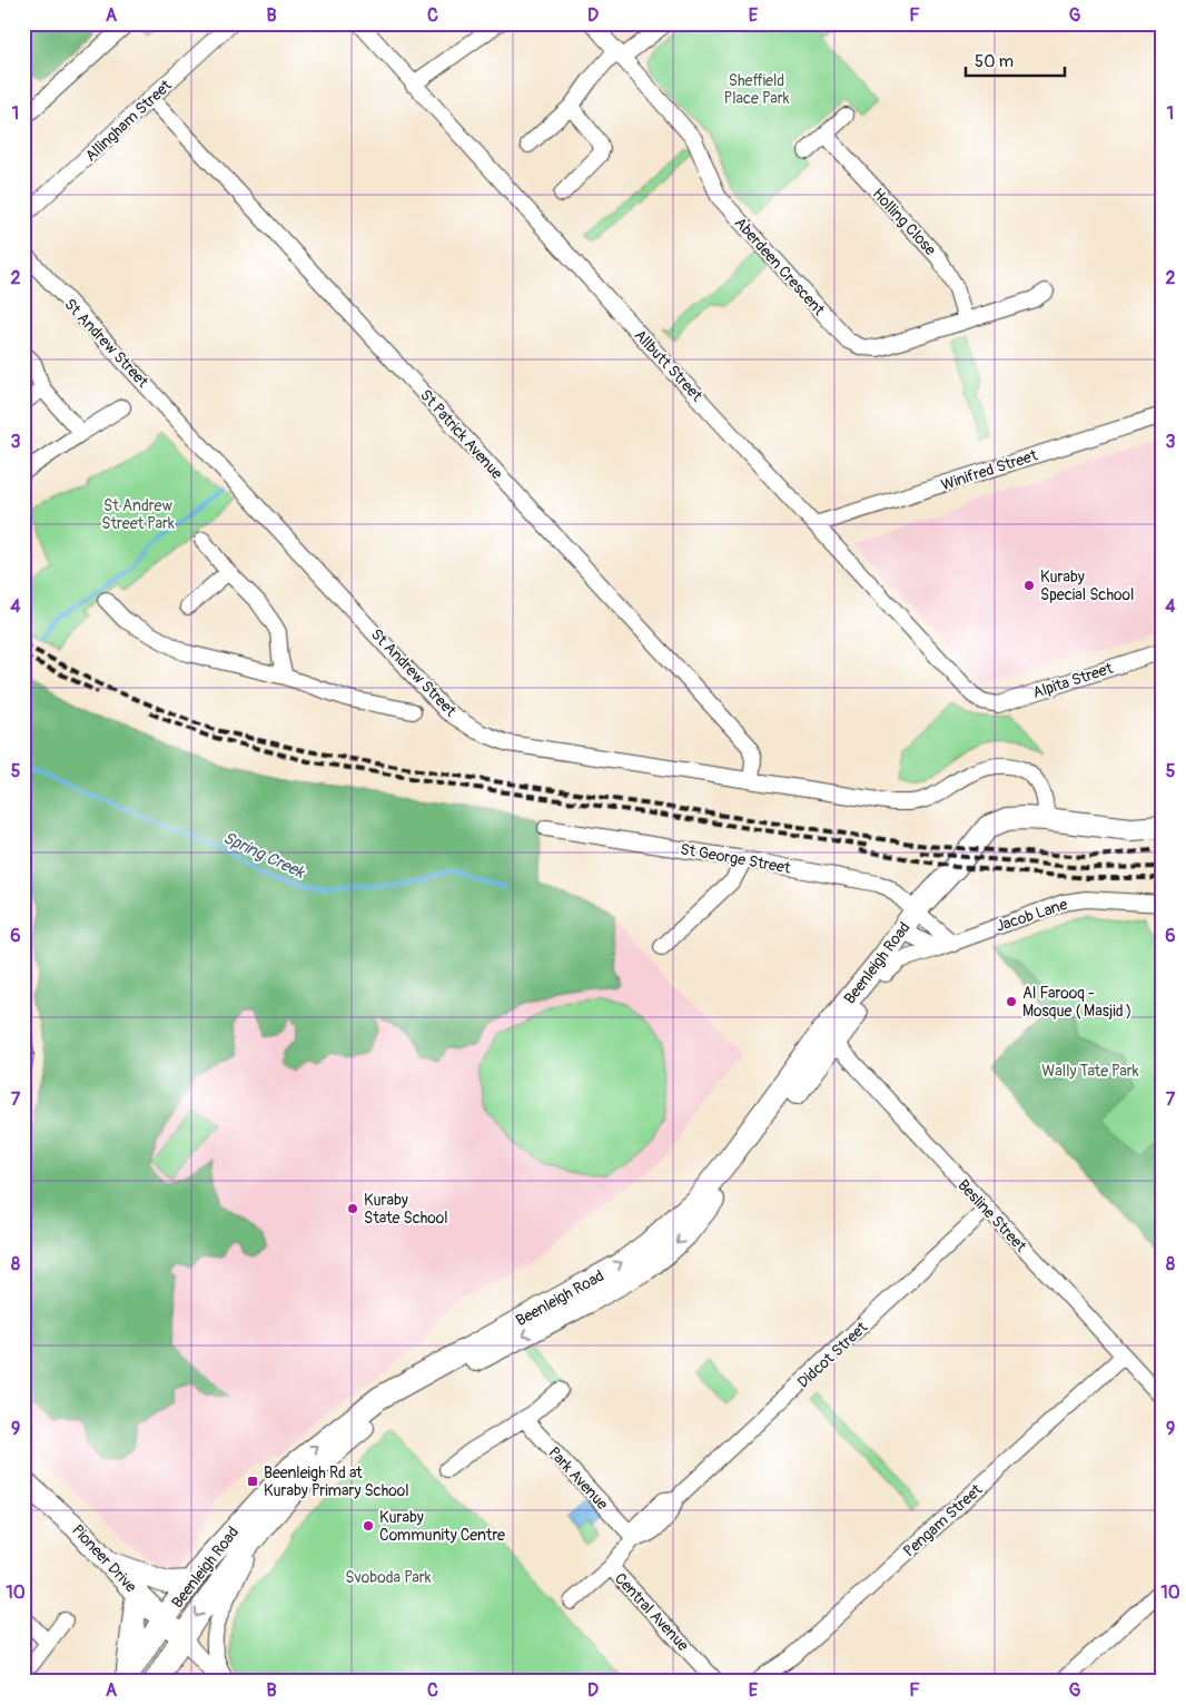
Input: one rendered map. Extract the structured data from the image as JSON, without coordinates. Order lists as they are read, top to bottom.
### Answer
{
  "streets": {
    "main road": ["Beenleigh Road", "Pioneer Drive"],
    "street": [
      "Allingham Street",
      "Holling Close",
      "Aberdeen Crescent",
      "St Andrew Street",
      "Allbutt Street",
      "St Patrick Avenue",
      "Winifred Street",
      "Alpita Street",
      "St George Street",
      "Jacob Lane",
      "Besline Street",
      "Didcot Street",
      "Park Avenue",
      "Pengam Street",
      "Central Avenue"
    ]
  },
  "crossings": [
    ["Allingham Street", "St Patrick Avenue"],
    ["Holling Close", "Aberdeen Crescent"],
    ["St Andrew Street", "St Patrick Avenue"],
    ["St Andrew Street", "Beenleigh Road"],
    ["Allbutt Street", "Winifred Street"],
    ["Allbutt Street", "Alpita Street"],
    ["St George Street", "Beenleigh Road"],
    ["Jacob Lane", "Beenleigh Road"],
    ["Beenleigh Road", "Besline Street"],
    ["Beenleigh Road", "Pioneer Drive"],
    ["Besline Street", "Didcot Street"],
    ["Besline Street", "Pengam Street"],
    ["Didcot Street", "Park Avenue"],
    ["Didcot Street", "Central Avenue"]
  ],
  "water": ["Spring Creek"],
  "parks": [
    "Sheffield Place Park",
    "St Andrew Street Park",
    "Wally Tate Park",
    "Svoboda Park"
  ],
  "places": {
    "other": [
      "Kuraby Special School",
      "Al Farooq - Mosque ( Masjid )",
      "Kuraby State School",
      "Kuraby Community Centre"
    ],
    "transit": ["Beenleigh Rd at Kuraby Primary School"]
  },
  "scale_bar": "50 m",
  "grid": {
    "columns": [
      "A",
      "B",
      "C",
      "D",
      "E",
      "F",
      "G"
    ],
    "rows": [
      "1",
      "2",
      "3",
      "4",
      "5",
      "6",
      "7",
      "8",
      "9",
      "10"
    ]
  }
}
